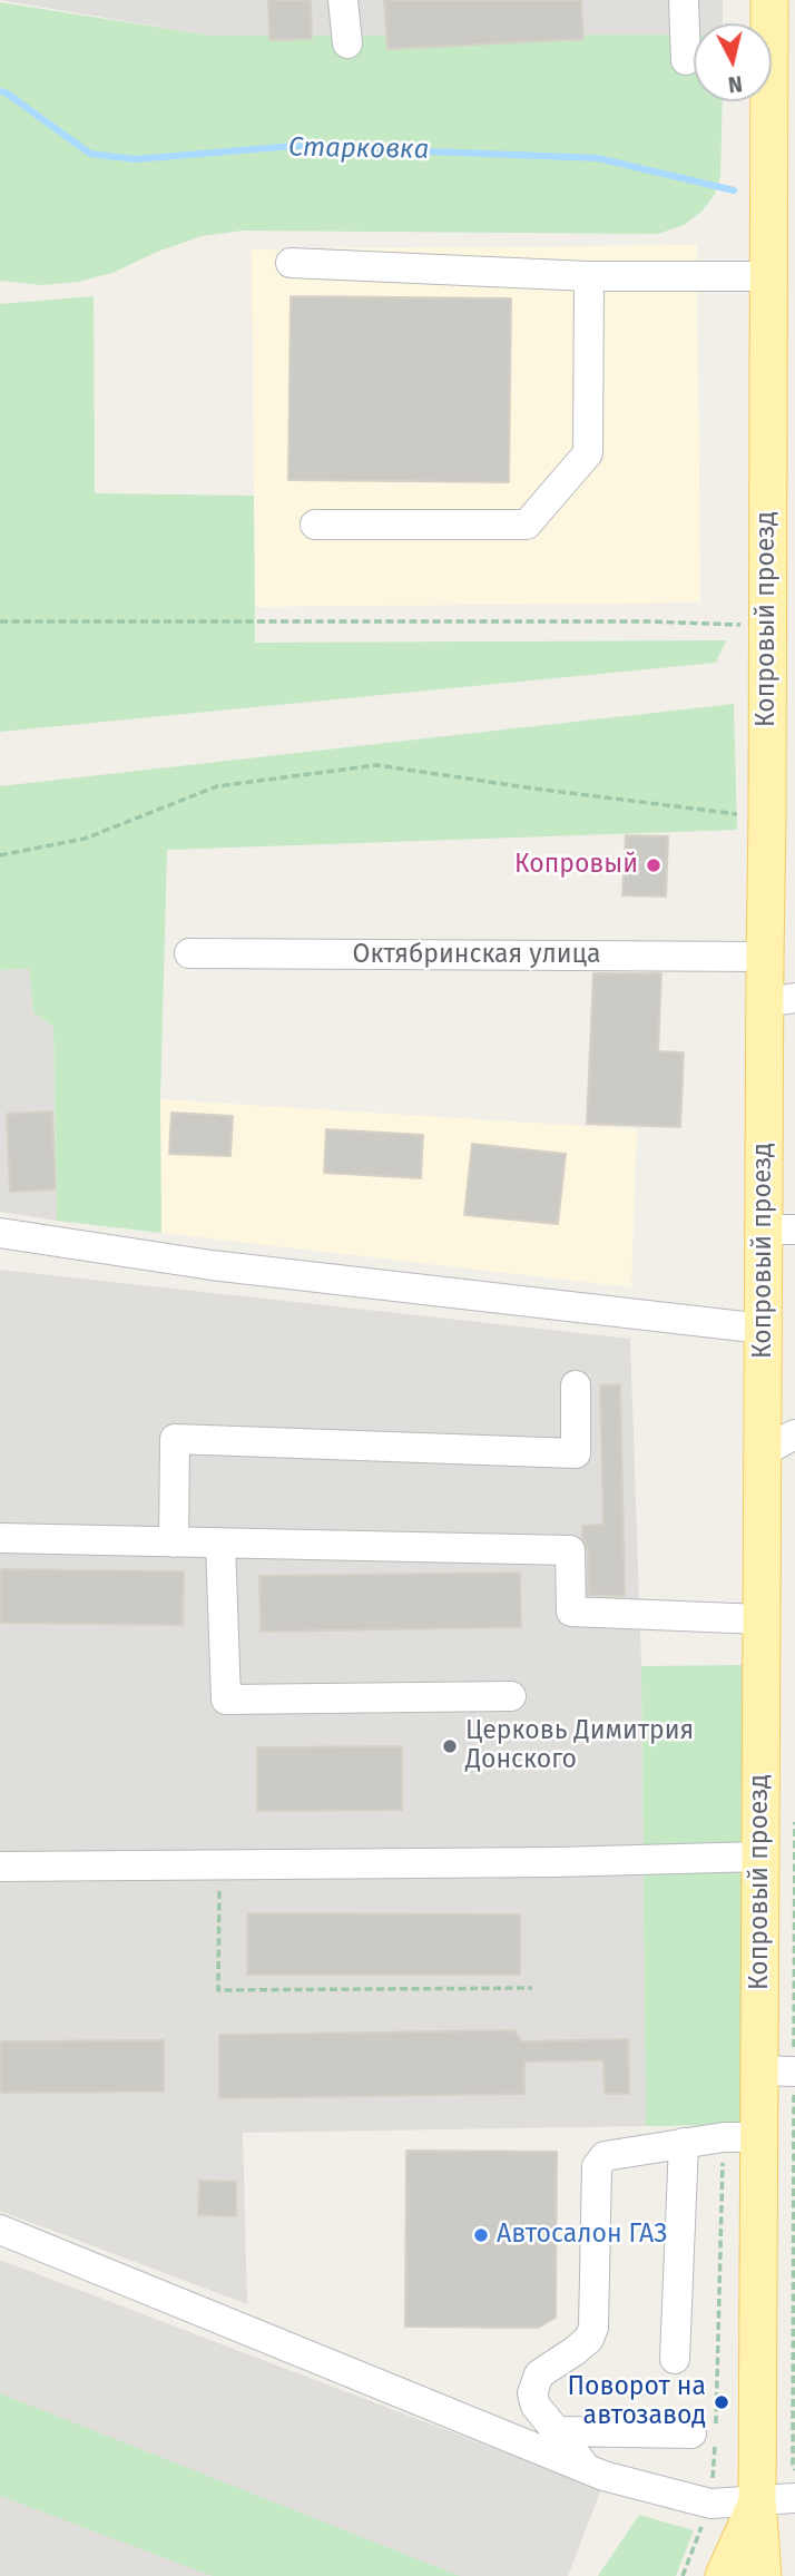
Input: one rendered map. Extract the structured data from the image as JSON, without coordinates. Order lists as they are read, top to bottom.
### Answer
{
  "streets": {
    "main road": ["Копровый проезд"],
    "street": ["Октябринская улица"]
  },
  "crossings": [
    ["Копровый проезд", "Октябринская улица"]
  ],
  "water": ["Старковка"],
  "places": [
    "Копровый",
    "Церковь Димитрия Донского",
    "Автосалон ГАЗ",
    "Поворот на автозавод"
  ],
  "north": "bottom"
}
